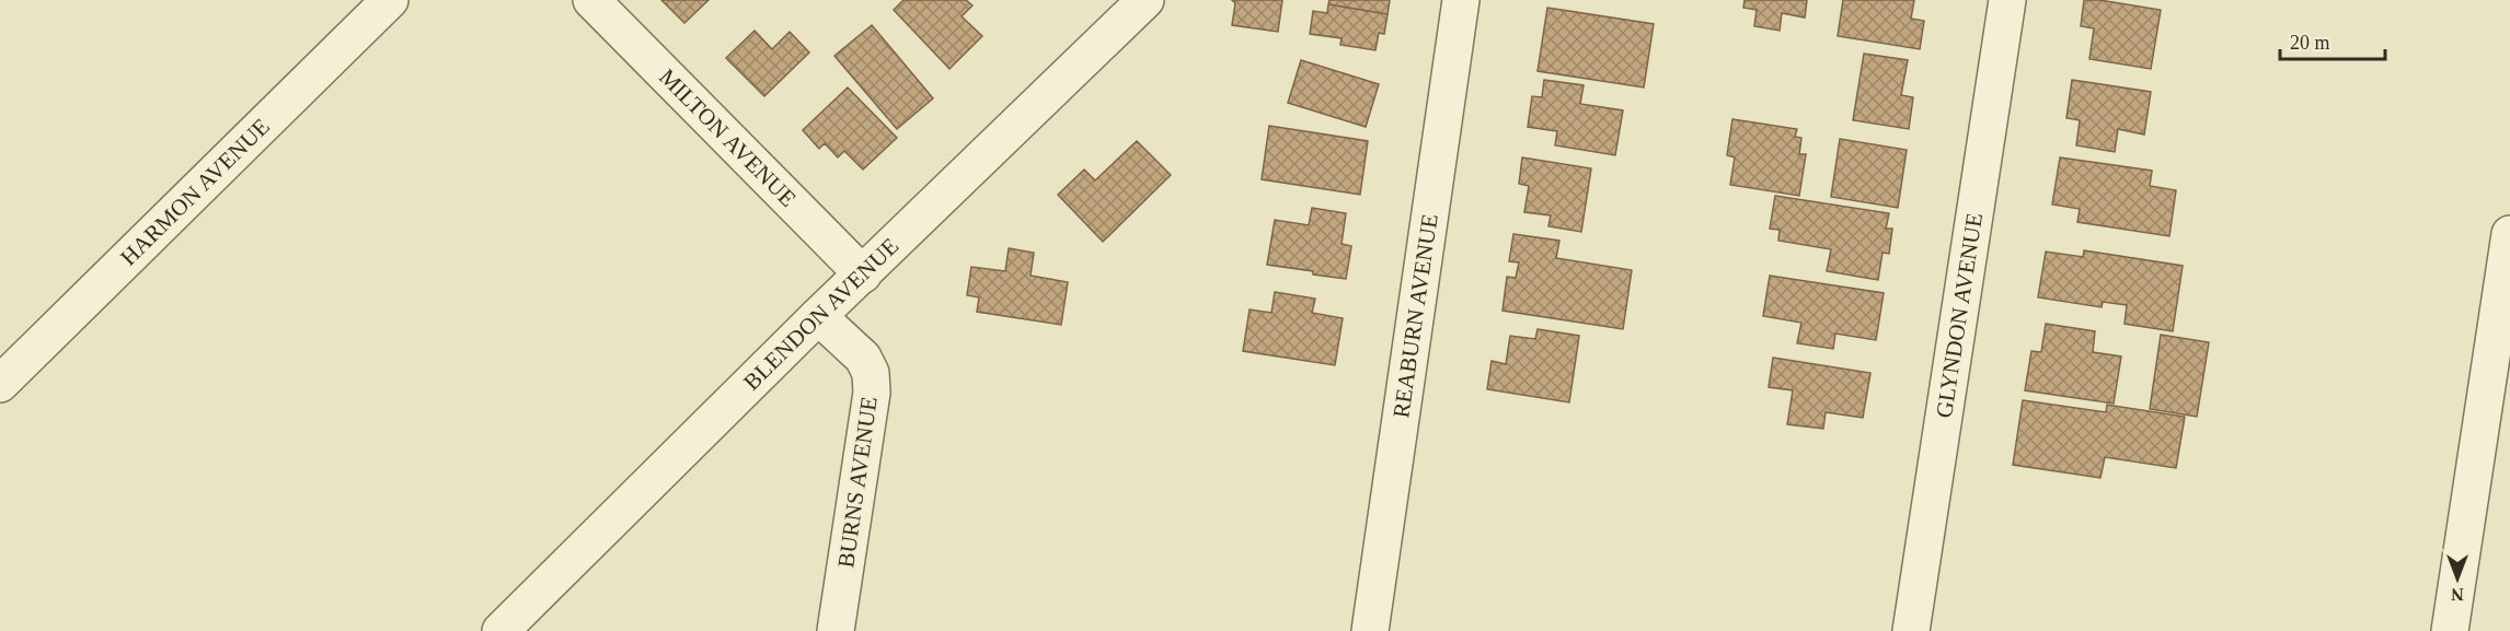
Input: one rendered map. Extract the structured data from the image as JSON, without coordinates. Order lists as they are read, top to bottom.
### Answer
{
  "streets": {
    "street": [
      "MILTON AVENUE",
      "HARMON AVENUE",
      "BLENDON AVENUE",
      "GLYNDON AVENUE",
      "REABURN AVENUE",
      "BURNS AVENUE"
    ]
  },
  "crossings": [
    ["MILTON AVENUE", "BLENDON AVENUE"],
    ["BLENDON AVENUE", "BURNS AVENUE"]
  ],
  "scale_bar": "20 m",
  "north": "bottom"
}
